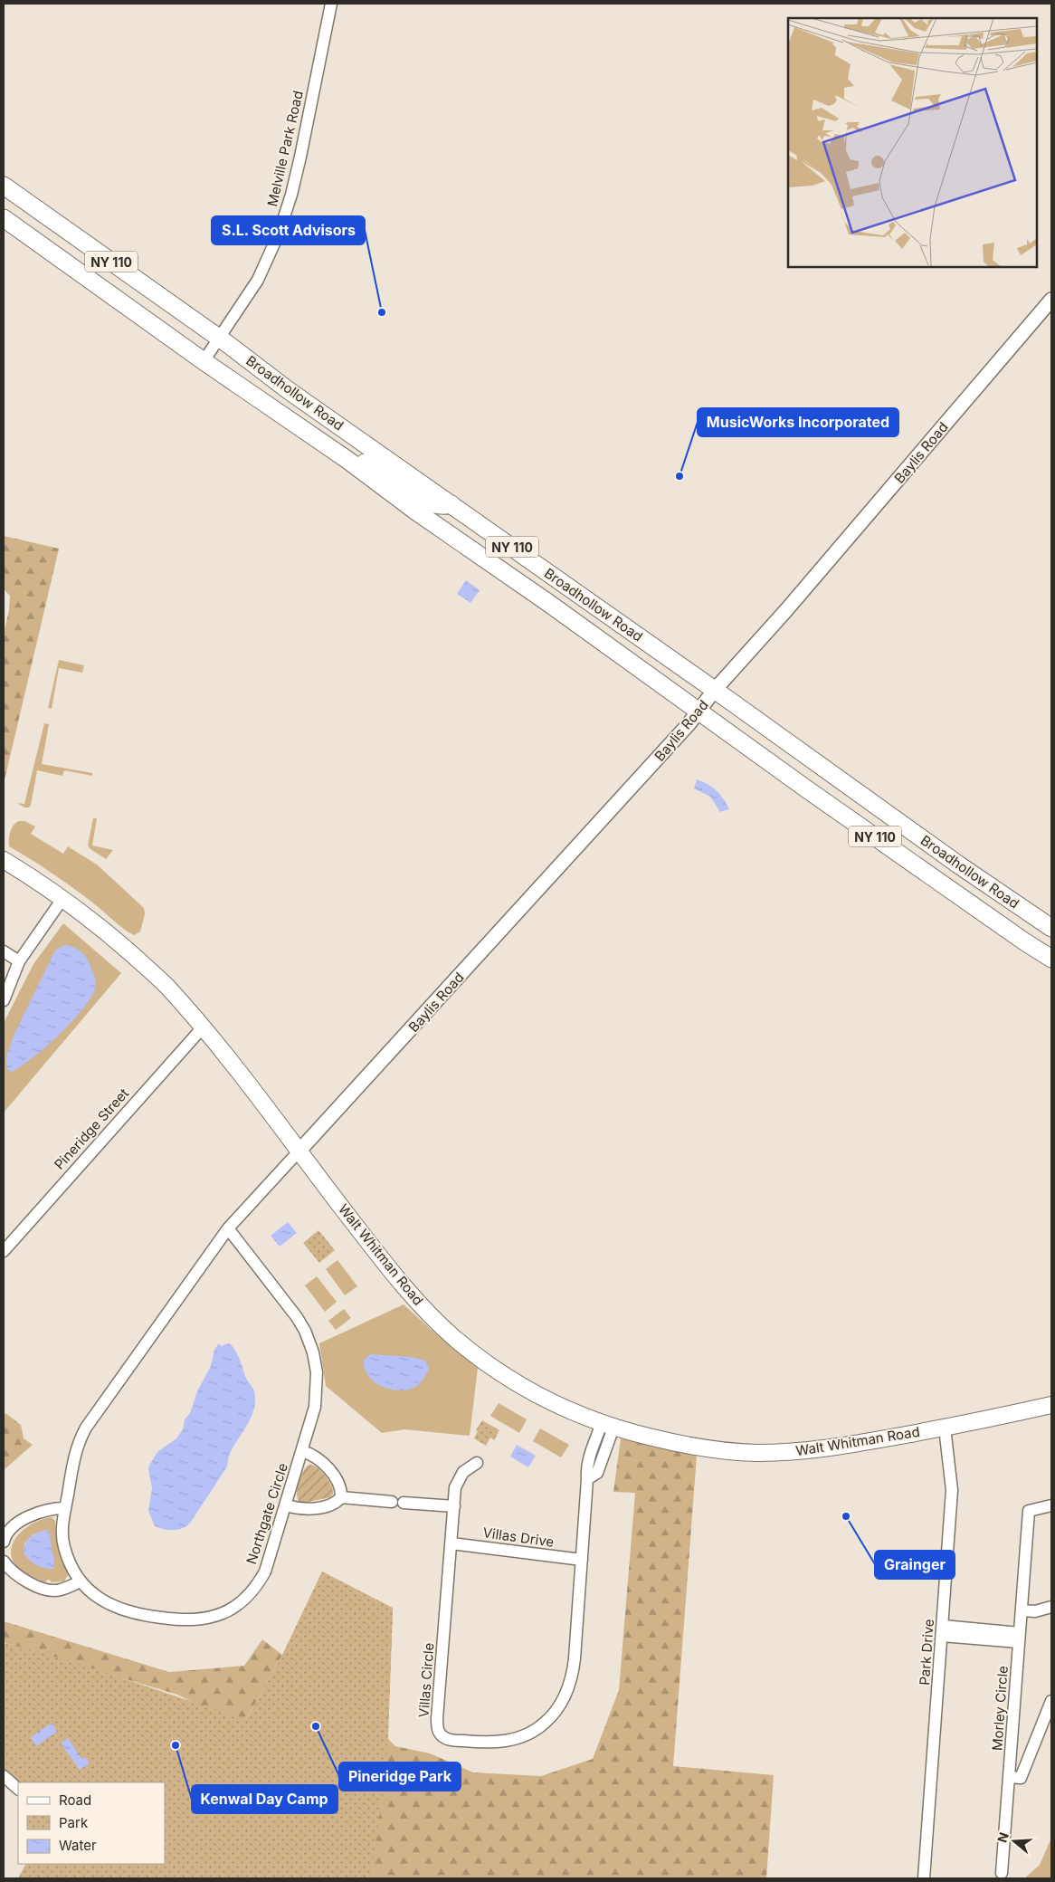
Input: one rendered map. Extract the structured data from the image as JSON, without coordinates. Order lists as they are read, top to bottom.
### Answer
{
  "streets": {
    "main road": ["NY 110", "Broadhollow Road", "Walt Whitman Road"],
    "street": [
      "Melville Park Road",
      "Baylis Road",
      "Pineridge Street",
      "Northgate Circle",
      "Villas Drive",
      "Park Drive",
      "Villas Circle",
      "Morley Circle"
    ]
  },
  "crossings": [
    ["Melville Park Road", "Broadhollow Road"],
    ["Broadhollow Road", "Baylis Road"],
    ["Baylis Road", "Walt Whitman Road"],
    ["Baylis Road", "Northgate Circle"],
    ["Pineridge Street", "Walt Whitman Road"],
    ["Walt Whitman Road", "Northgate Circle"],
    ["Walt Whitman Road", "Park Drive"],
    ["Walt Whitman Road", "Villas Circle"],
    ["Villas Drive", "Villas Circle"]
  ],
  "places": [
    "S.L. Scott Advisors",
    "MusicWorks Incorporated",
    "Grainger",
    "Pineridge Park",
    "Kenwal Day Camp"
  ],
  "legend": ["Road", "Park", "Water"],
  "north": "left"
}
